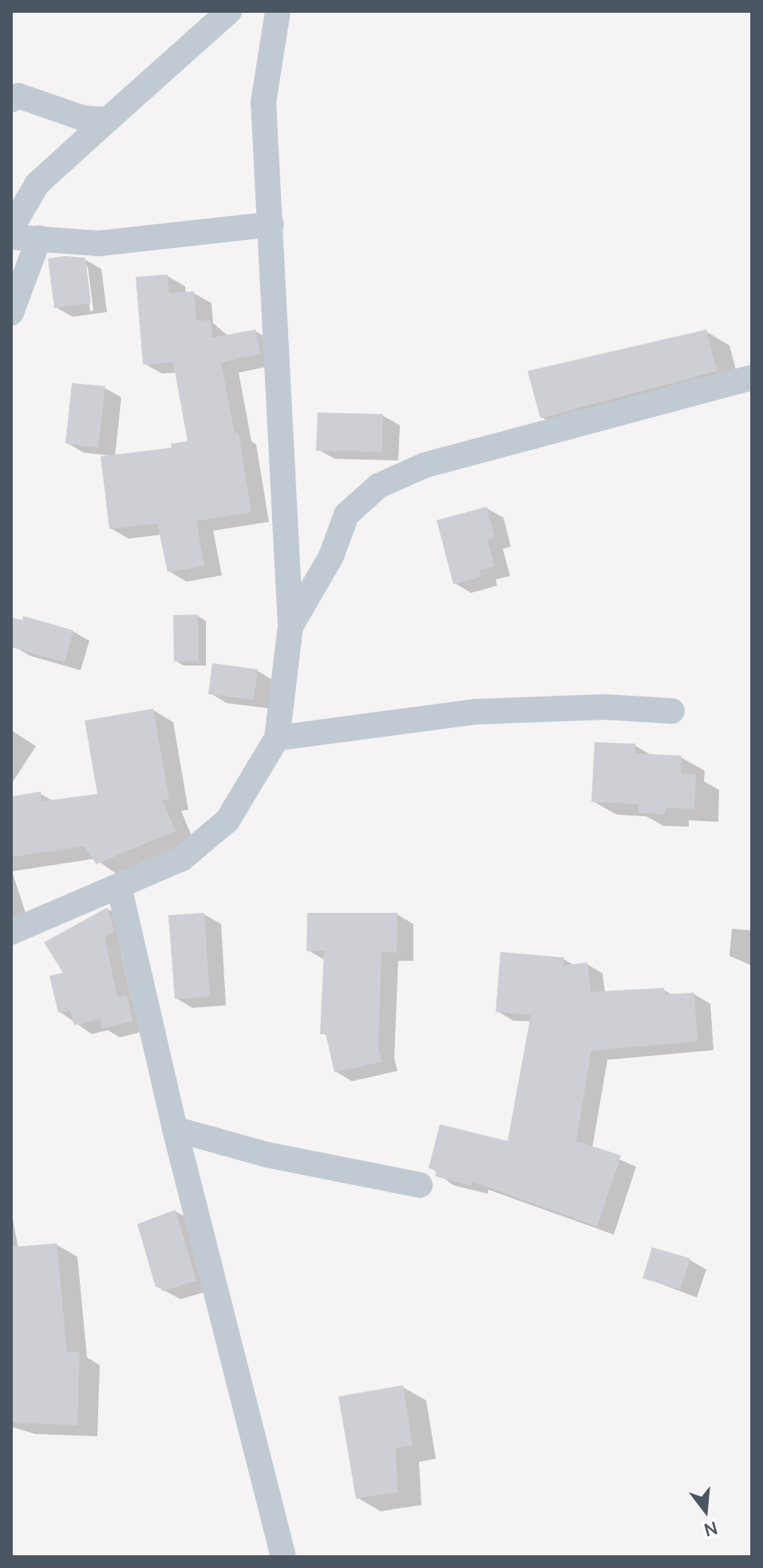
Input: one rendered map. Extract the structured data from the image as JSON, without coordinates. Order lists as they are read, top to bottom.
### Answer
{
  "north": "bottom"
}
